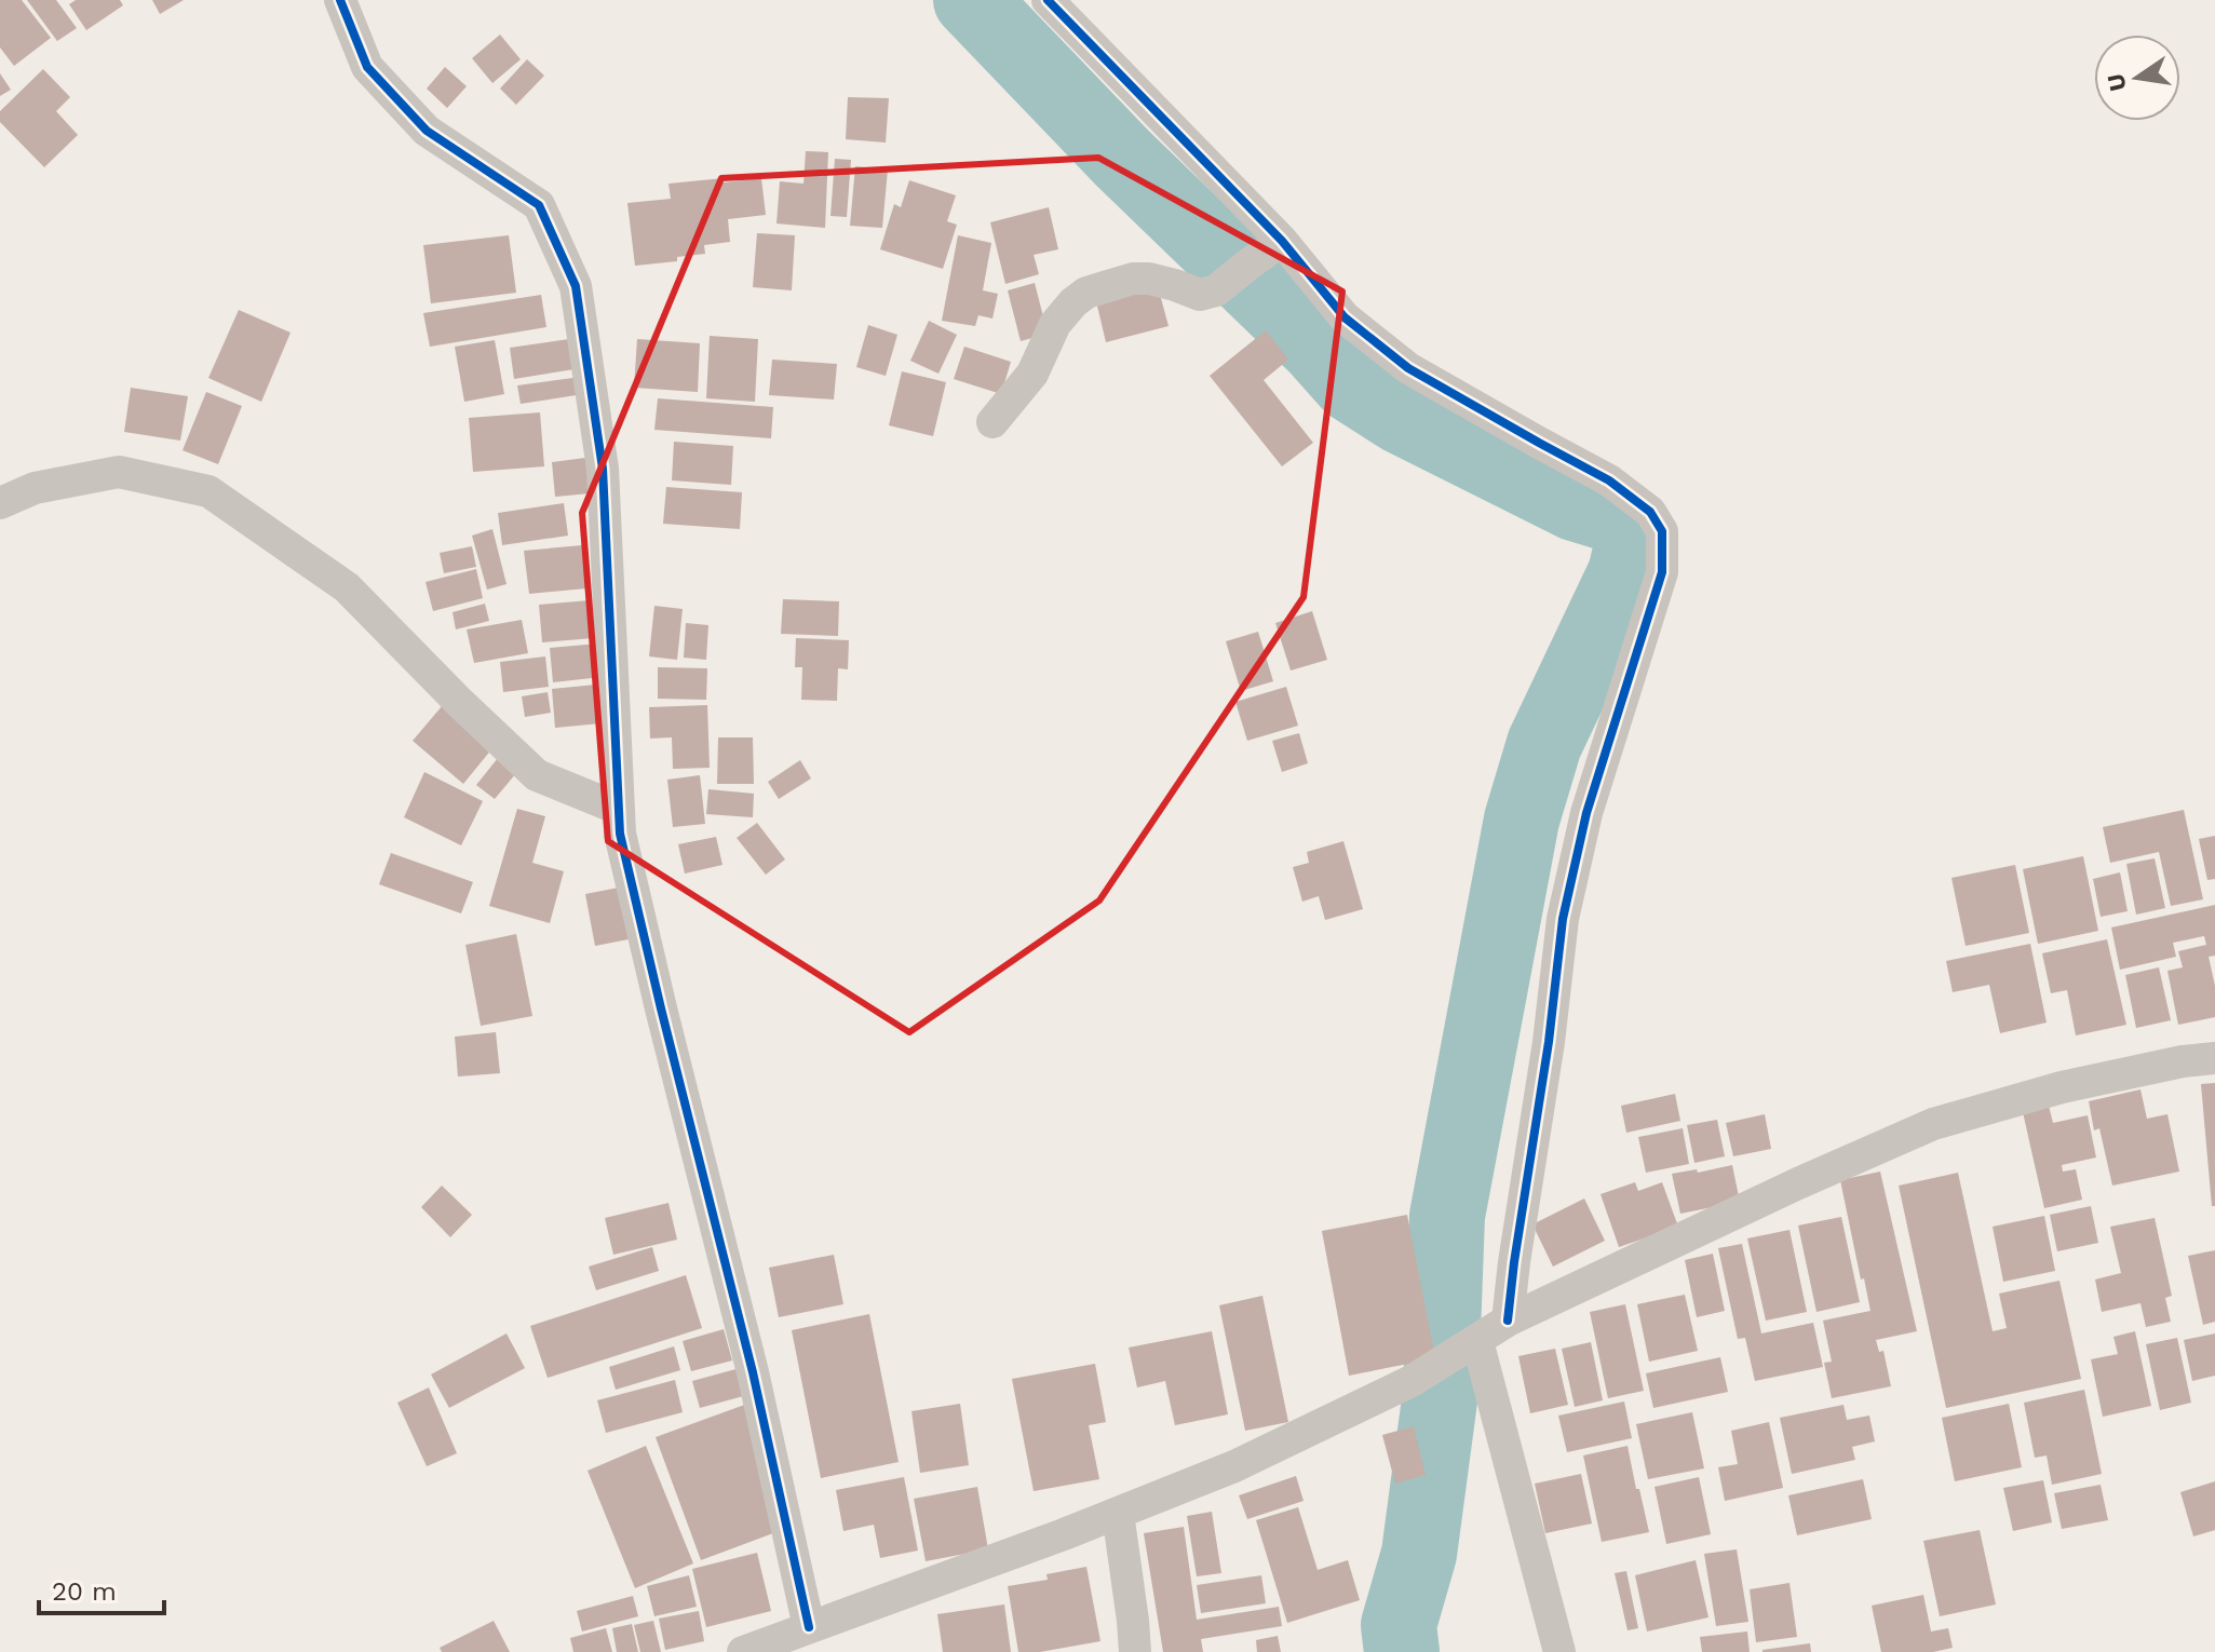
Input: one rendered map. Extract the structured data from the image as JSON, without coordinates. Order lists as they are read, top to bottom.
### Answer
{
  "scale_bar": "20 m",
  "north": "left"
}
